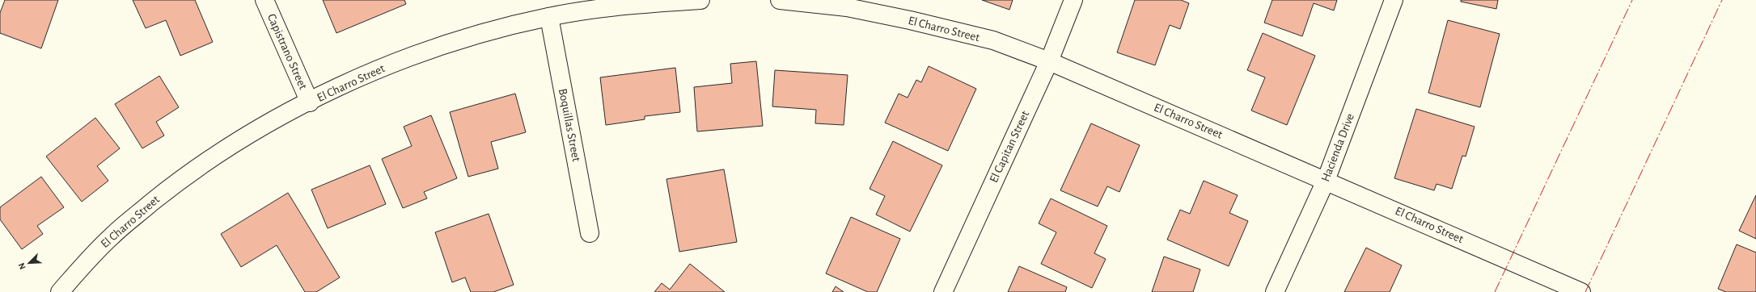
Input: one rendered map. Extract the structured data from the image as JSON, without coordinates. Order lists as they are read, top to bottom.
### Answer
{
  "streets": {
    "street": [
      "El Charro Street",
      "Capistrano Street",
      "Boquillas Street",
      "El Capitan Street",
      "Hacienda Drive"
    ]
  },
  "crossings": [
    ["El Charro Street", "Capistrano Street"],
    ["El Charro Street", "Boquillas Street"],
    ["El Charro Street", "El Capitan Street"],
    ["El Charro Street", "Hacienda Drive"]
  ],
  "north": "bottom left"
}
